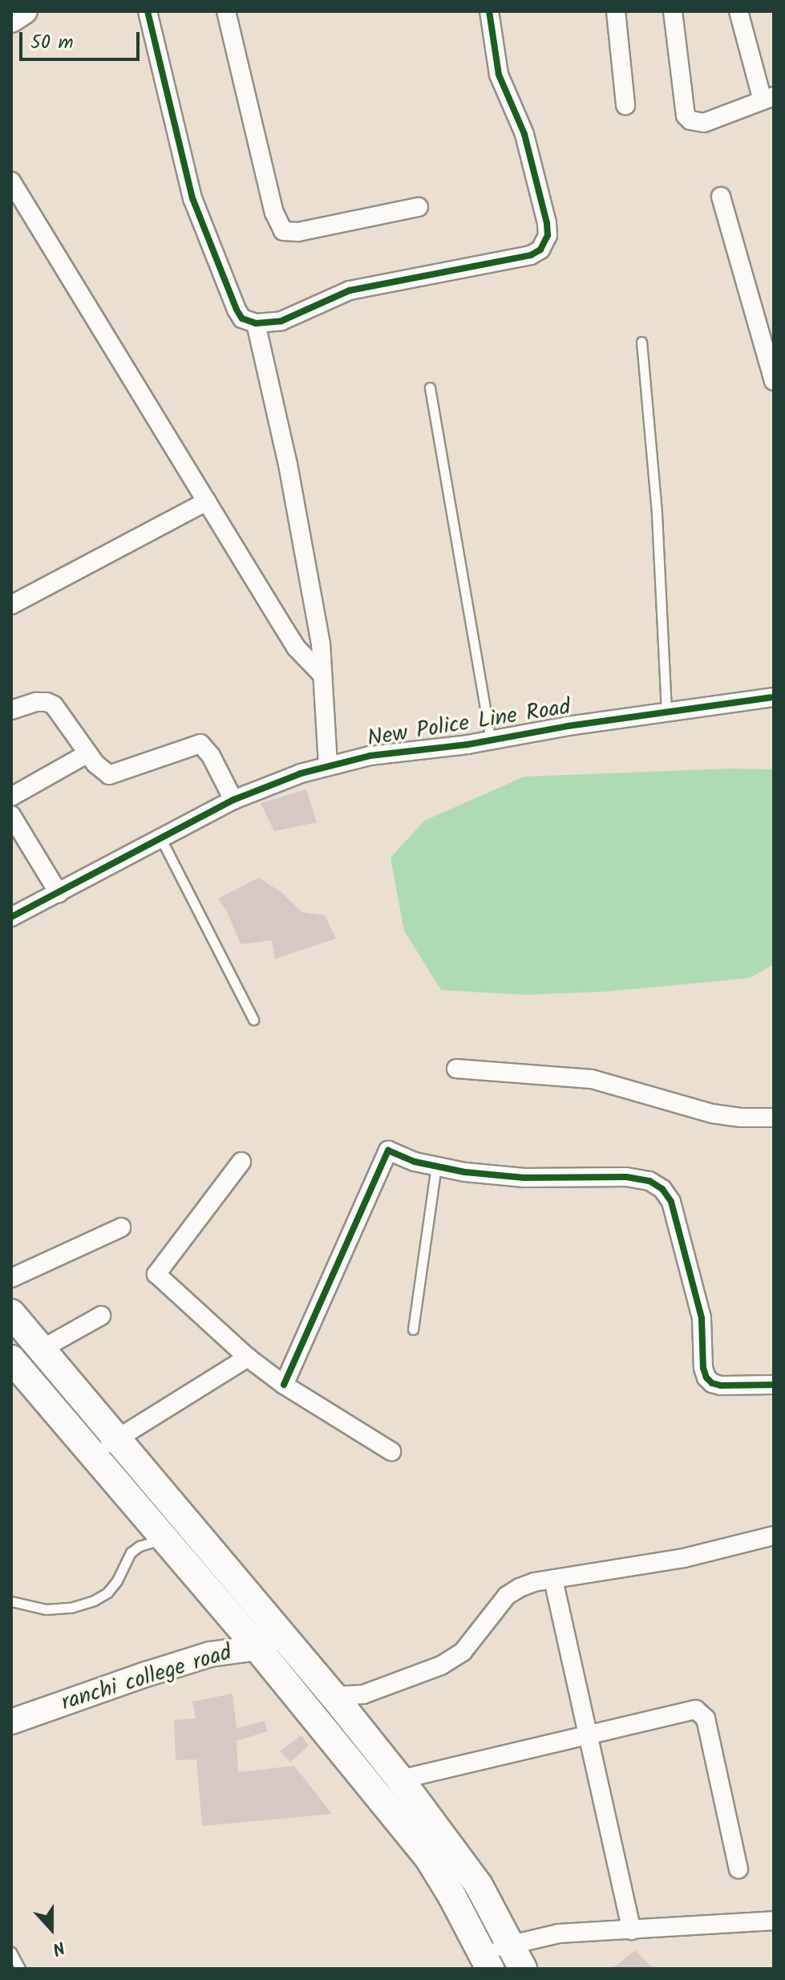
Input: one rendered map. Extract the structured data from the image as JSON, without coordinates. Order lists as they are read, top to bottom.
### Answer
{
  "streets": {
    "street": ["New Police Line Road", "ranchi college road"]
  },
  "scale_bar": "50 m",
  "north": "bottom"
}
